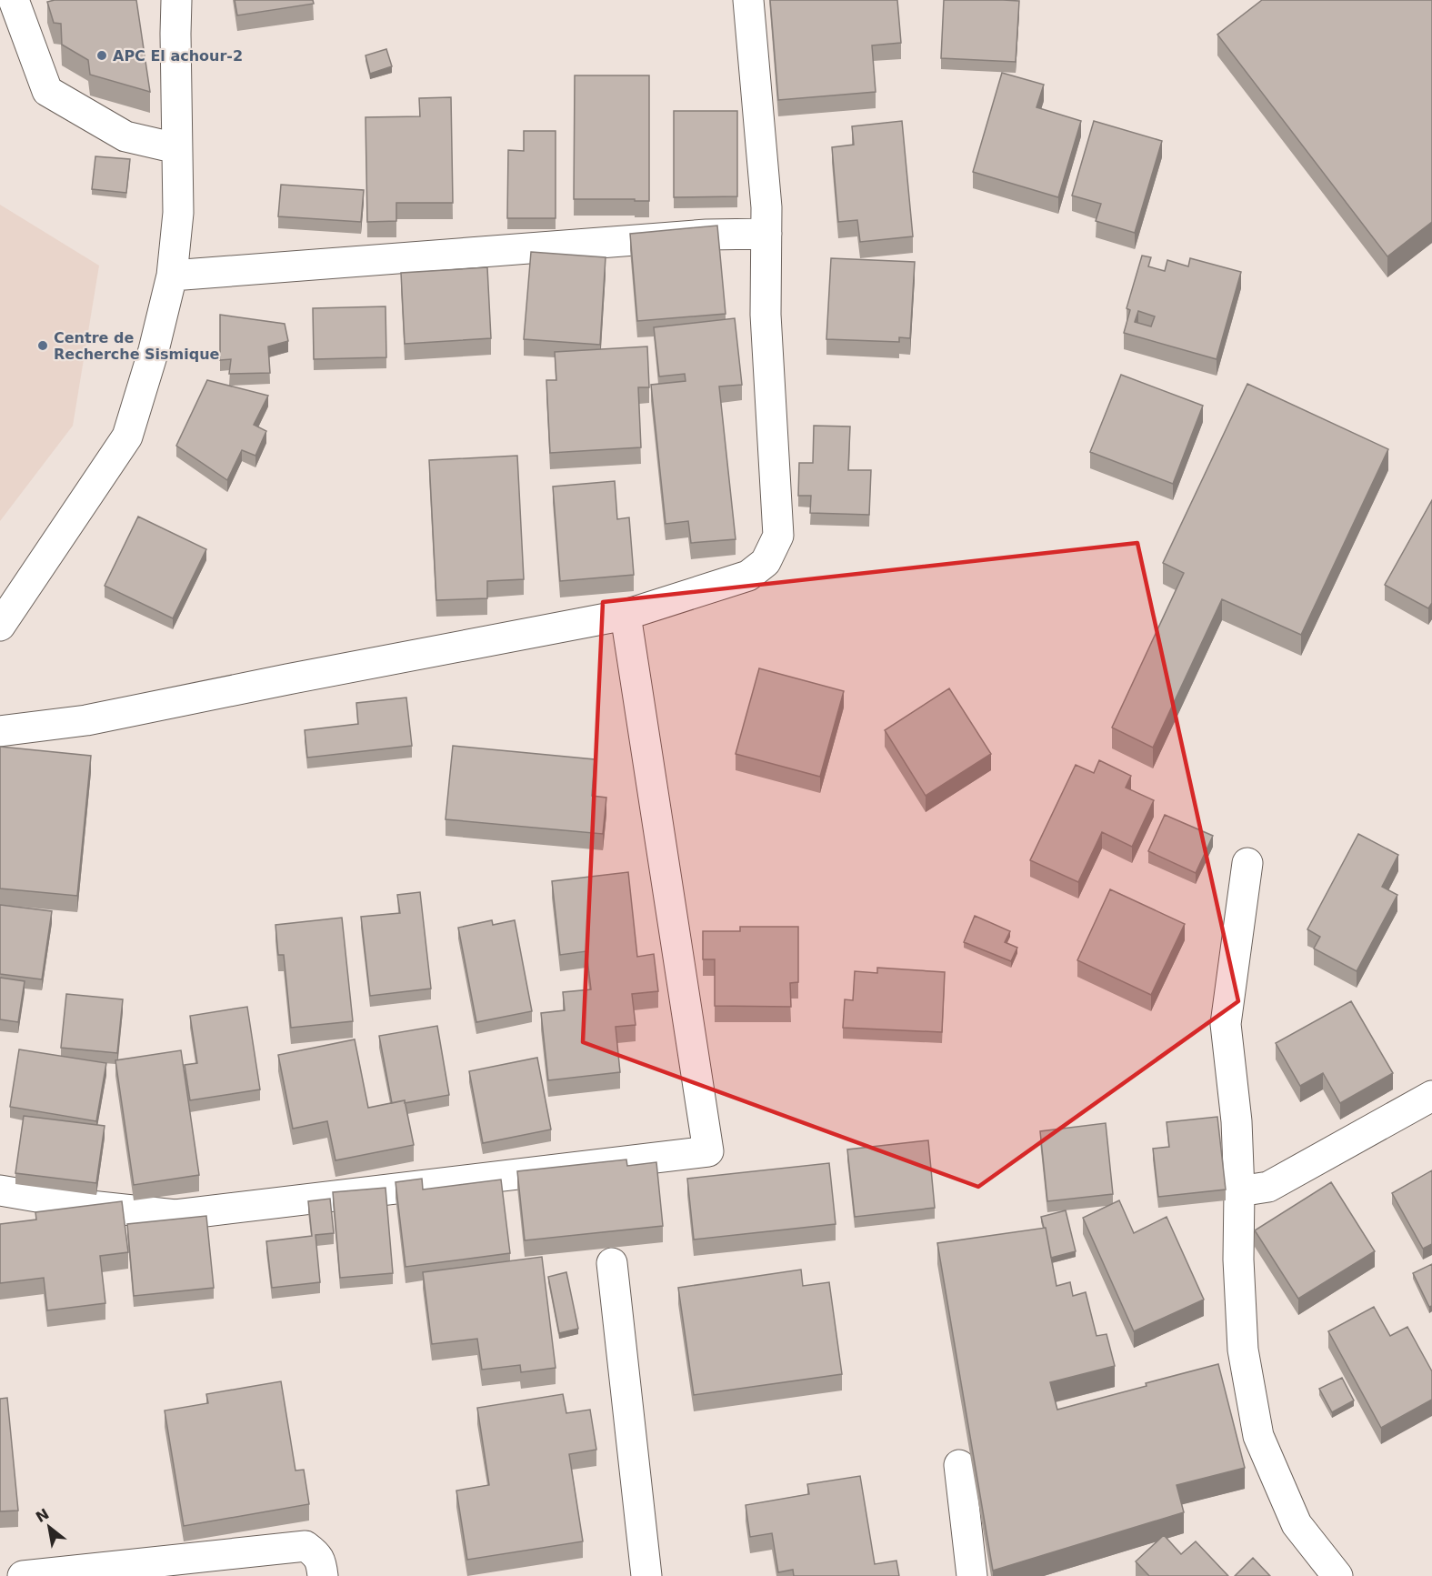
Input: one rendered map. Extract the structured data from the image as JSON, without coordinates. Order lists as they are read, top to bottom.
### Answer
{
  "places": ["APC El achour-2", "Centre de Recherche Sismique"],
  "north": "top left"
}
